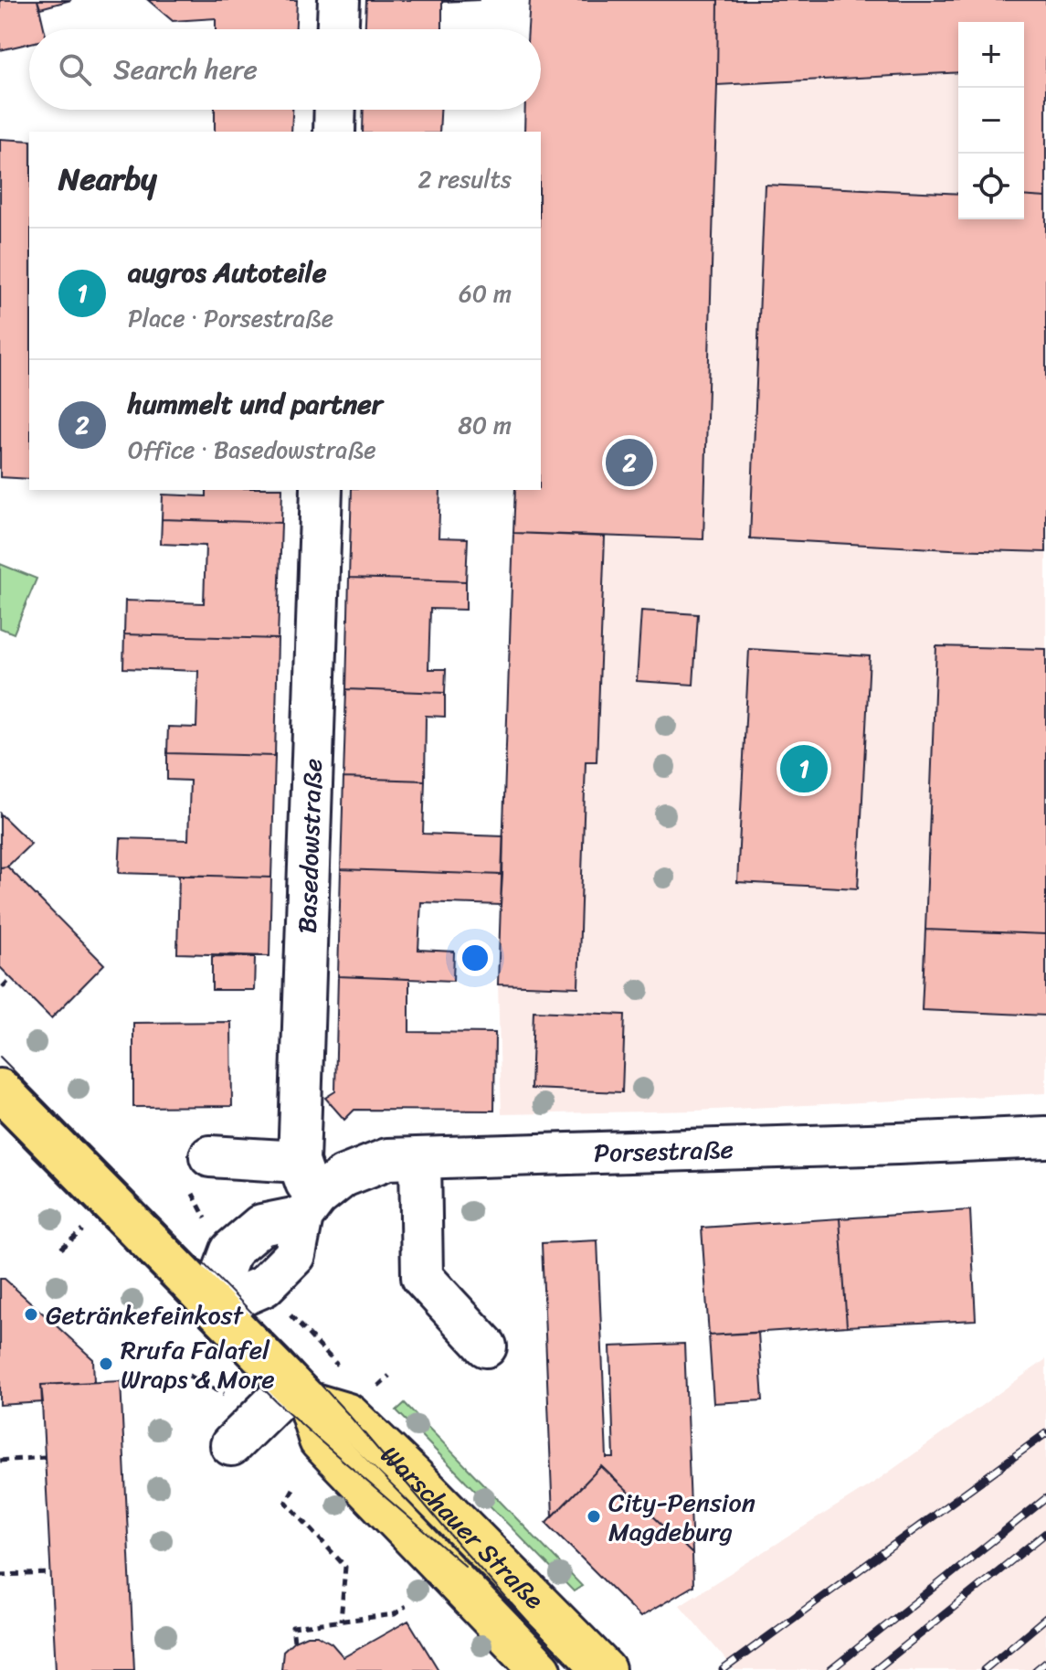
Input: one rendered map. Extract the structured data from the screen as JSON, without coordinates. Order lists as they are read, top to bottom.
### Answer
{
  "streets": {
    "main road": ["Warschauer Straße"],
    "street": ["Basedowstraße", "Porsestraße"]
  },
  "crossings": [
    ["Basedowstraße", "Porsestraße"],
    ["Porsestraße", "Warschauer Straße"]
  ],
  "places": ["Getränkefeinkost", "Rrufa Falafel Wraps & More", "City-Pension Magdeburg"],
  "page": {
    "map_buttons": ["+", "−"],
    "search": "Search here",
    "heading": ["Nearby", "2 results"],
    "list": [
      {
        "mark": "1",
        "name": "augros Autoteile",
        "note": "Place · Porsestraße",
        "value": "60 m"
      },
      {
        "mark": "2",
        "name": "hummelt und partner",
        "note": "Office · Basedowstraße",
        "value": "80 m"
      }
    ],
    "pins": ["2", "1"]
  }
}
